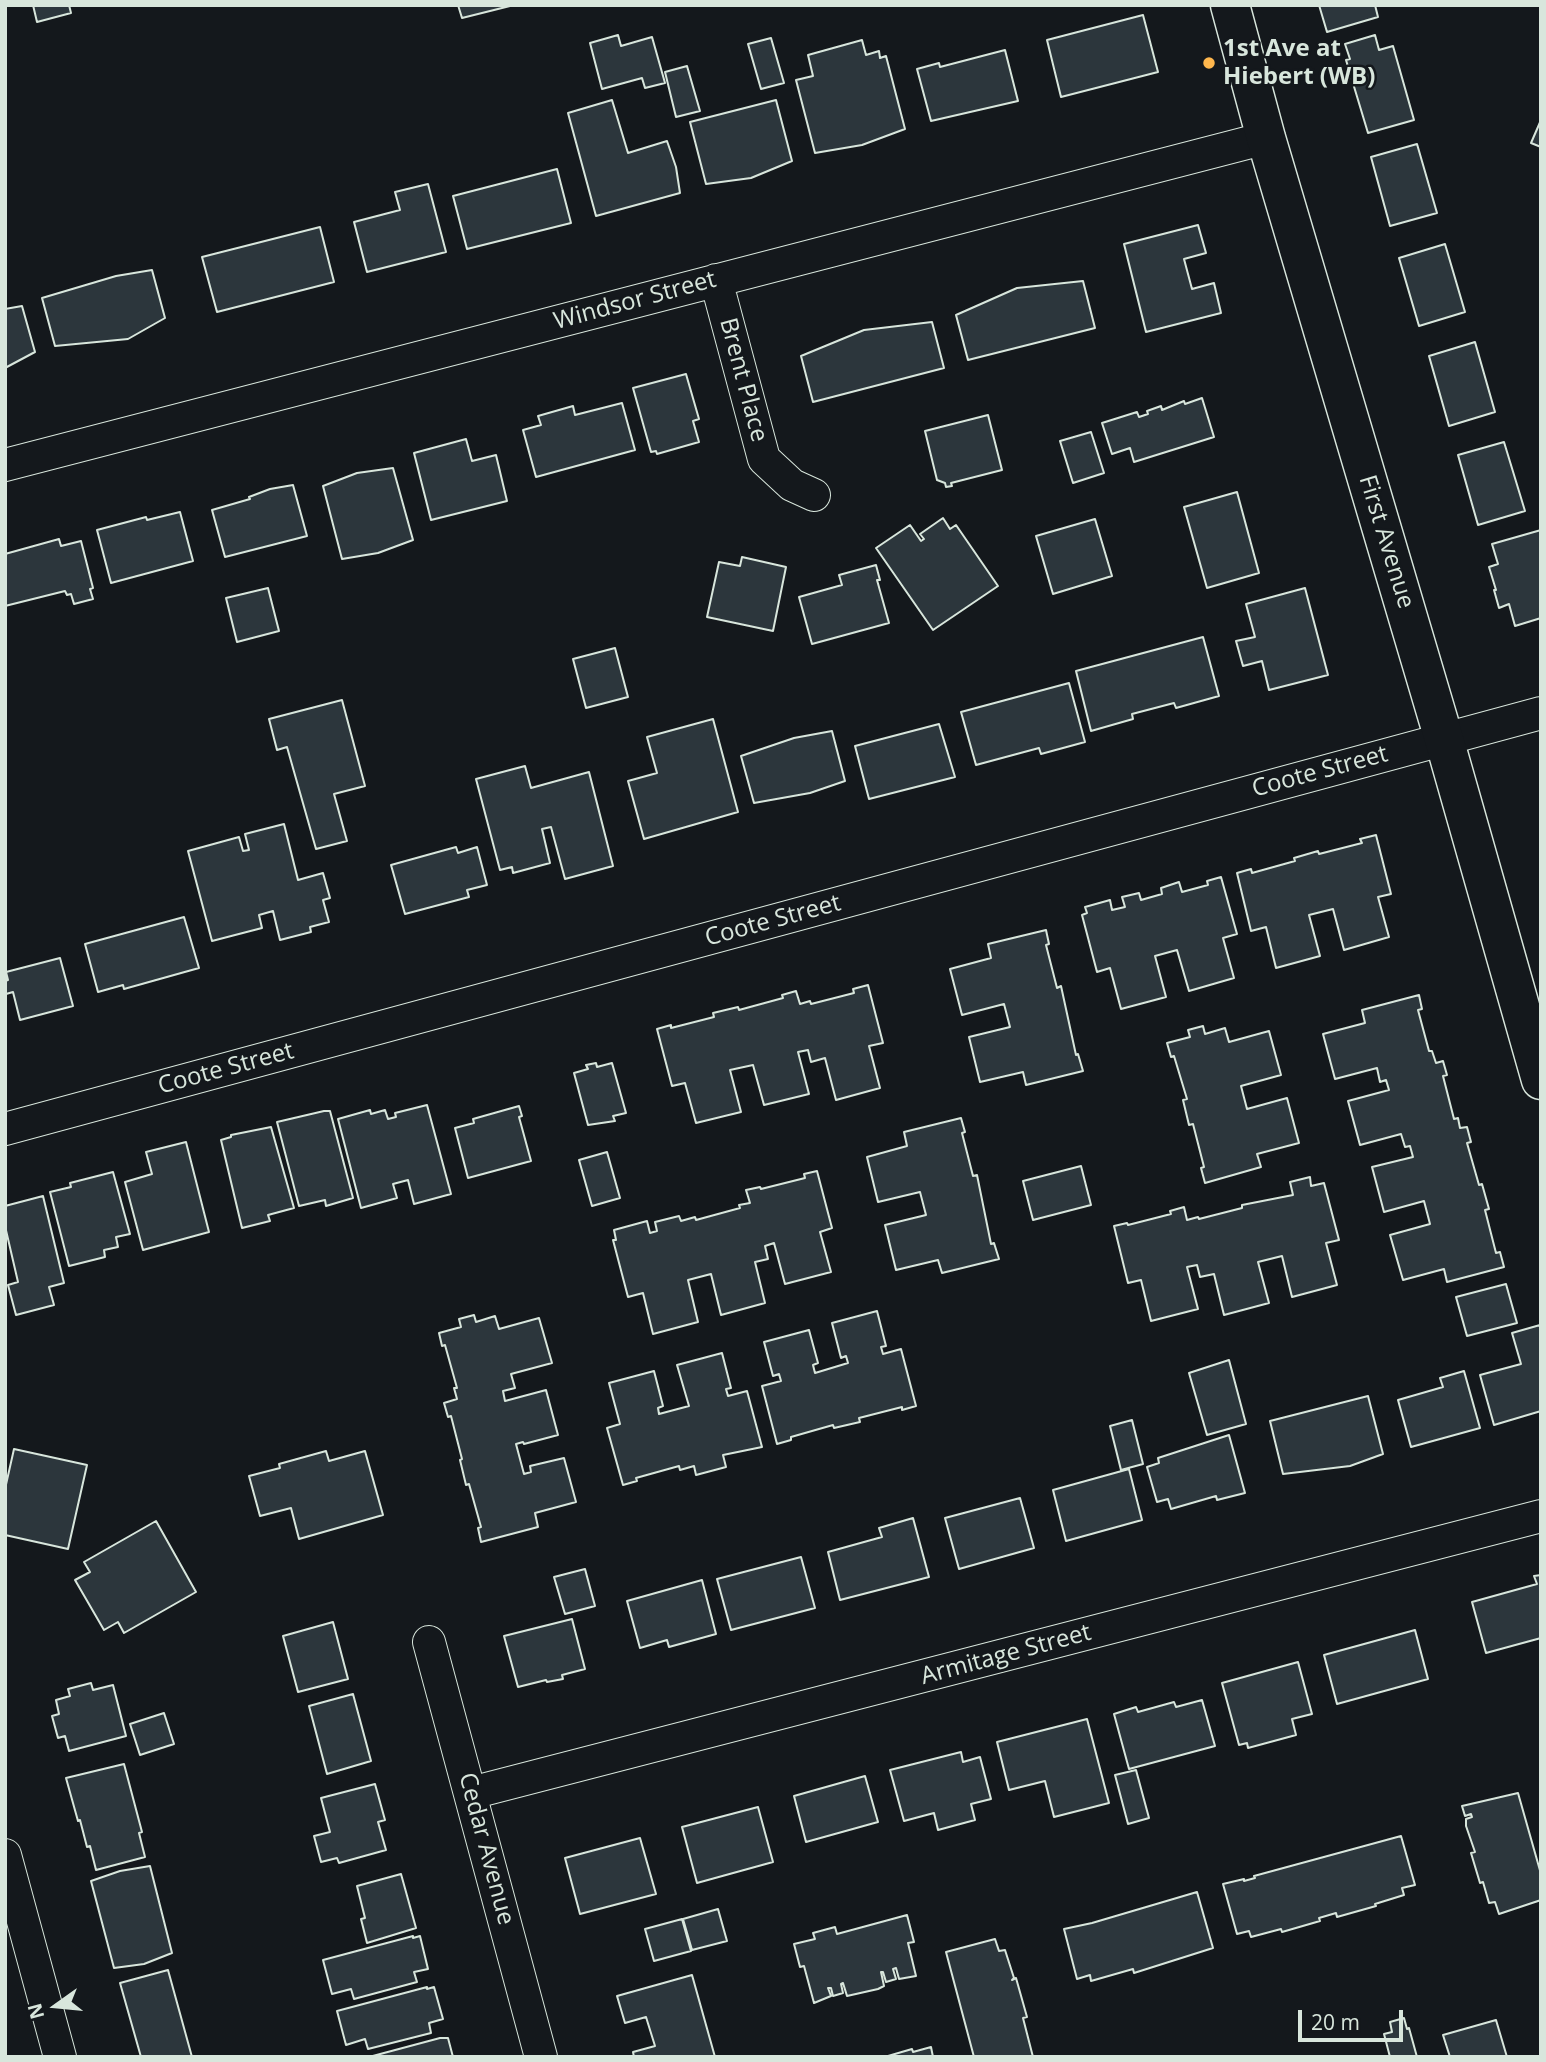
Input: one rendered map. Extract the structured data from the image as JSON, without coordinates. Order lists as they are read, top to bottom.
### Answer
{
  "streets": {
    "street": [
      "Windsor Street",
      "Brent Place",
      "First Avenue",
      "Coote Street",
      "Armitage Street",
      "Cedar Avenue"
    ]
  },
  "crossings": [
    ["Windsor Street", "Brent Place"],
    ["Windsor Street", "First Avenue"],
    ["First Avenue", "Coote Street"],
    ["Armitage Street", "Cedar Avenue"]
  ],
  "places": ["1st Ave at Hiebert (WB)"],
  "scale_bar": "20 m",
  "north": "left"
}
